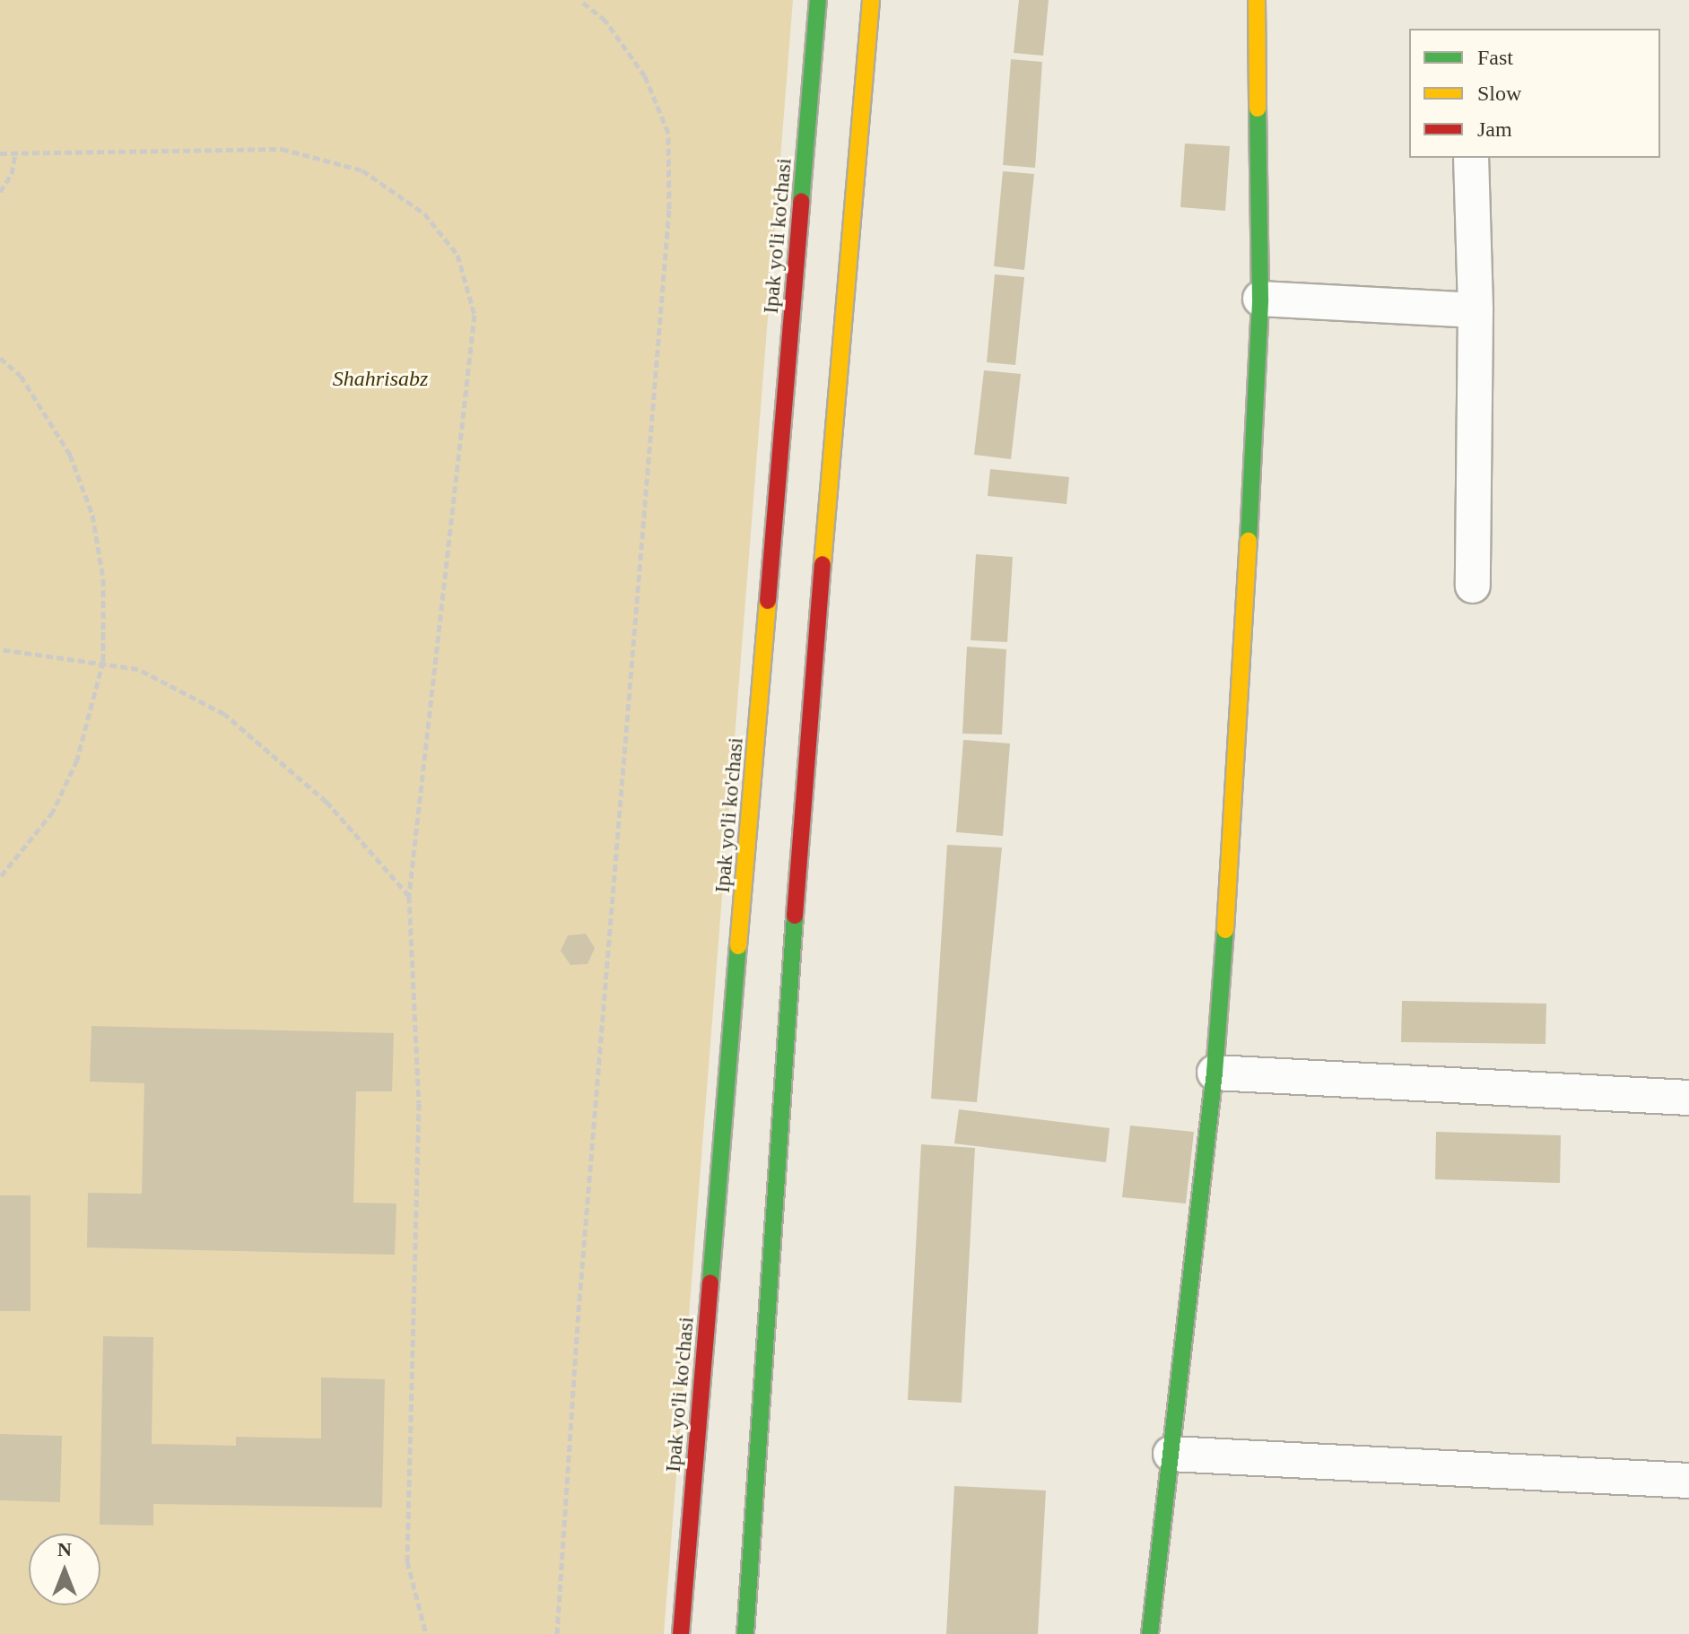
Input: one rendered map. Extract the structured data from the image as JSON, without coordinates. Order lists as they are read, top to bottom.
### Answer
{
  "streets": {
    "main road": ["Ipak yo'li ko'chasi"]
  },
  "parks": ["Shahrisabz"],
  "legend": ["Fast", "Slow", "Jam"],
  "north": "top"
}
